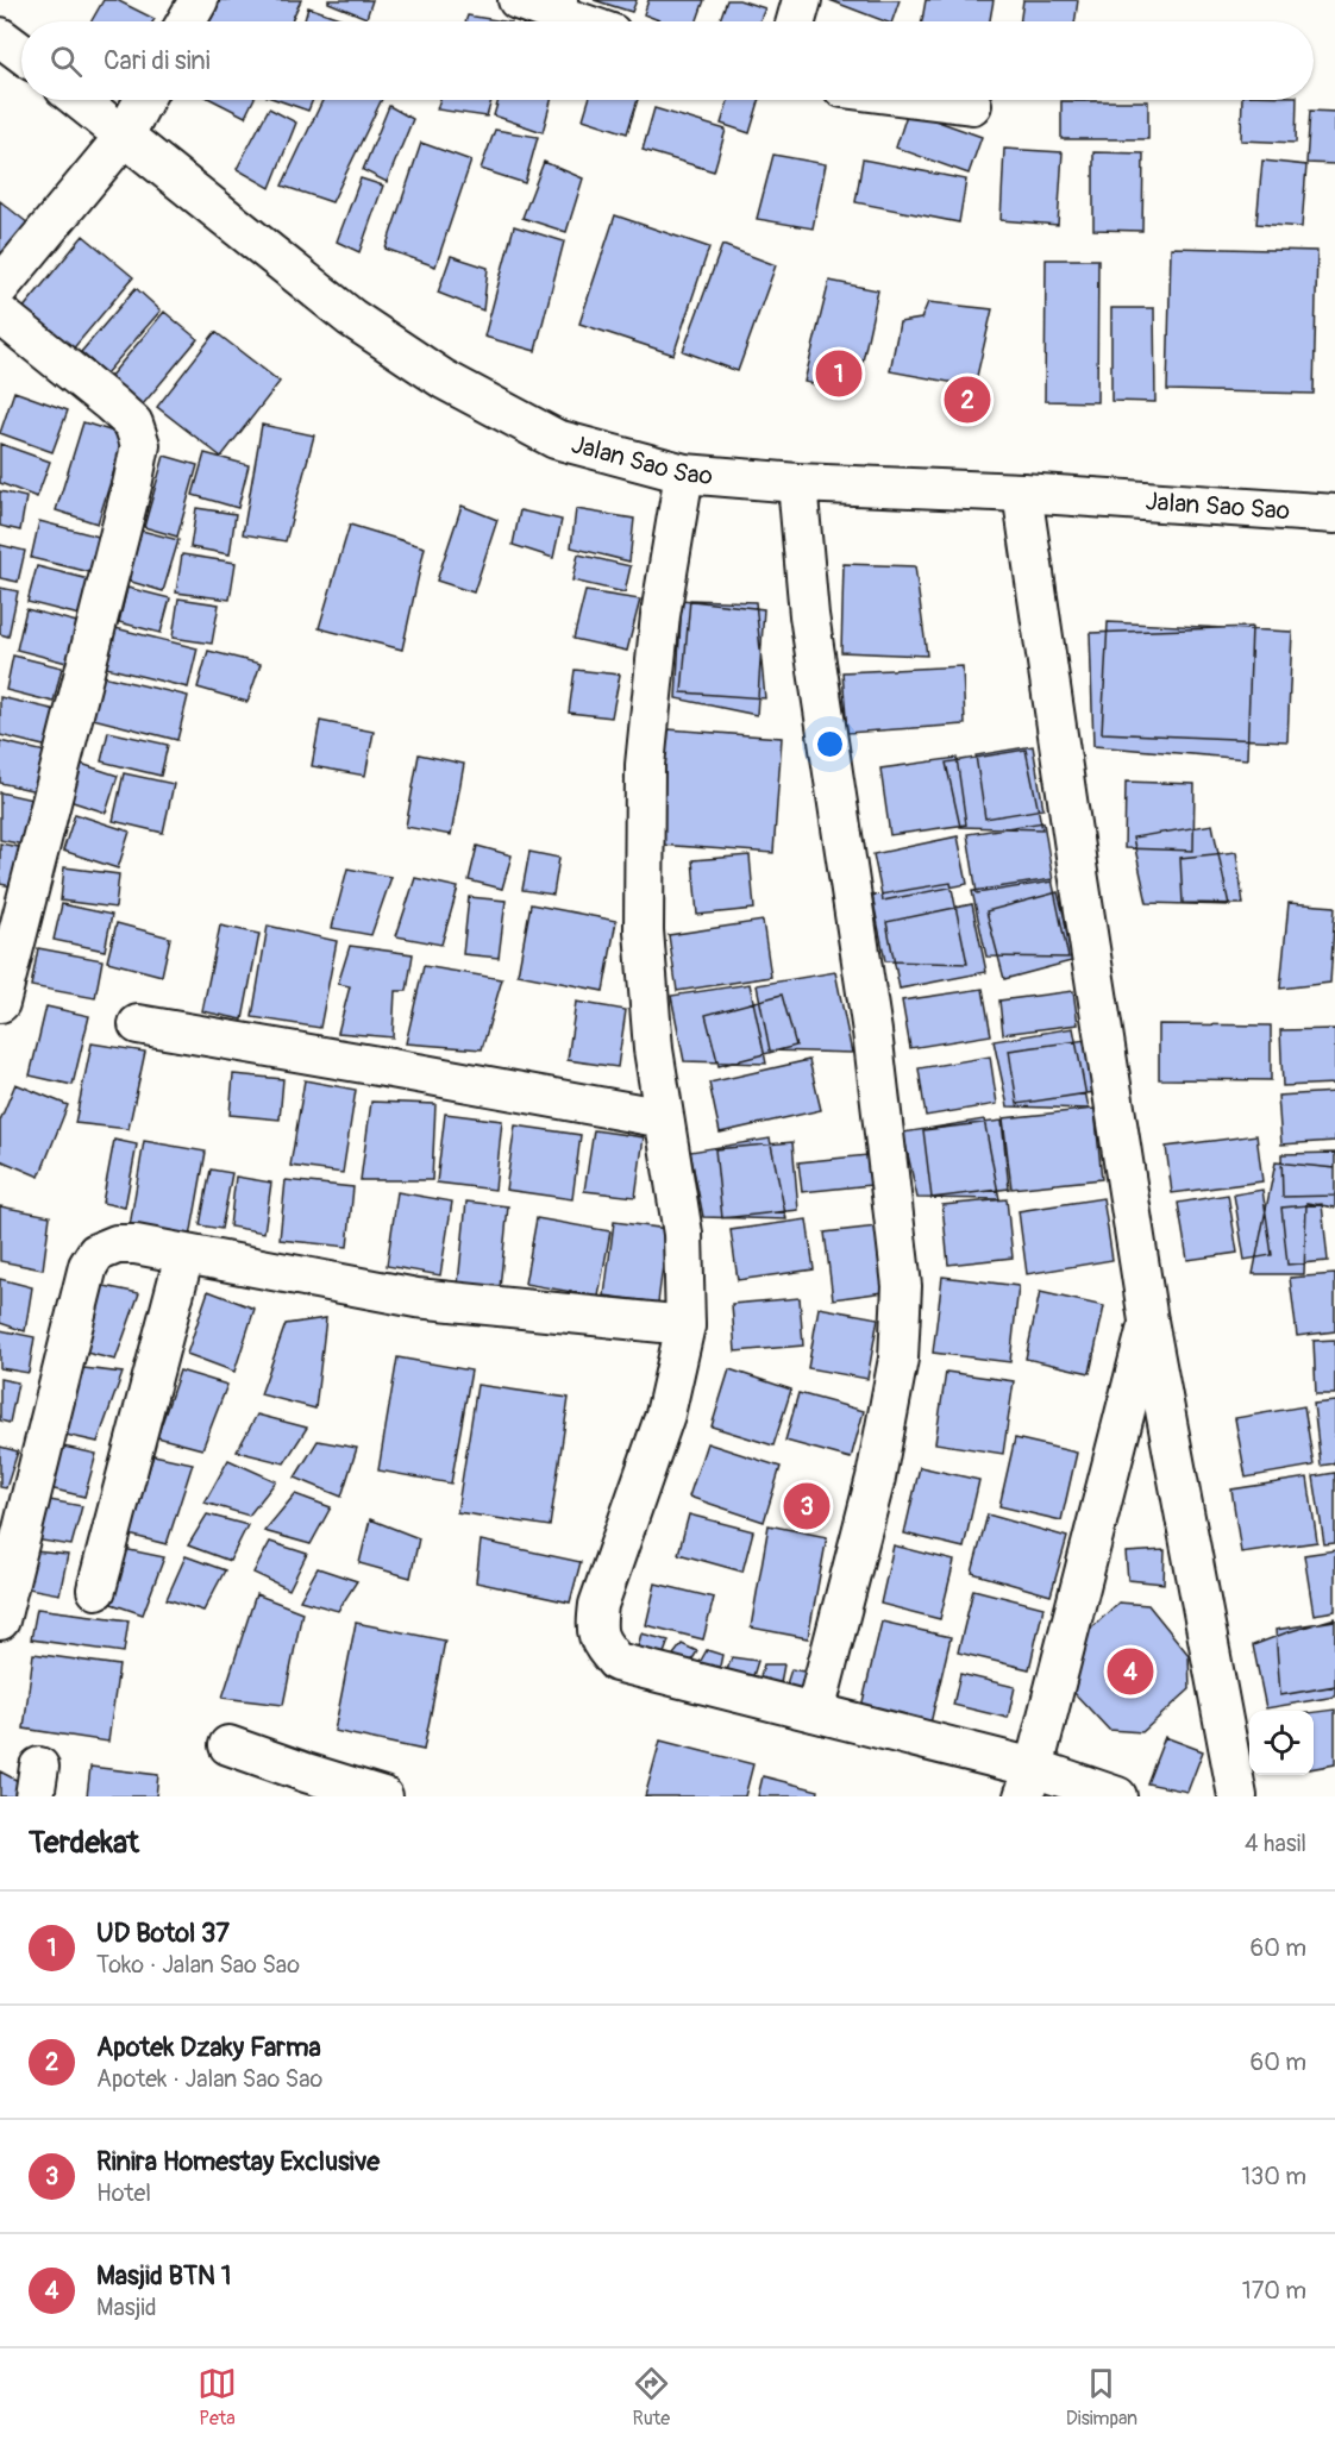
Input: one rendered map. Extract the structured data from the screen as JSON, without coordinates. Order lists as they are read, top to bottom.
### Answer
{
  "streets": {
    "street": ["Jalan Sao Sao"]
  },
  "page": {
    "search": "Cari di sini",
    "pins": [
      "1",
      "2",
      "3",
      "4"
    ],
    "heading": ["Terdekat", "4 hasil"],
    "list": [
      {
        "mark": "1",
        "name": "UD Botol 37",
        "note": "Toko · Jalan Sao Sao",
        "value": "60 m"
      },
      {
        "mark": "2",
        "name": "Apotek Dzaky Farma",
        "note": "Apotek · Jalan Sao Sao",
        "value": "60 m"
      },
      {
        "mark": "3",
        "name": "Rinira Homestay Exclusive",
        "note": "Hotel",
        "value": "130 m"
      },
      {
        "mark": "4",
        "name": "Masjid BTN 1",
        "note": "Masjid",
        "value": "170 m"
      }
    ],
    "nav": ["Peta", "Rute", "Disimpan"]
  }
}
